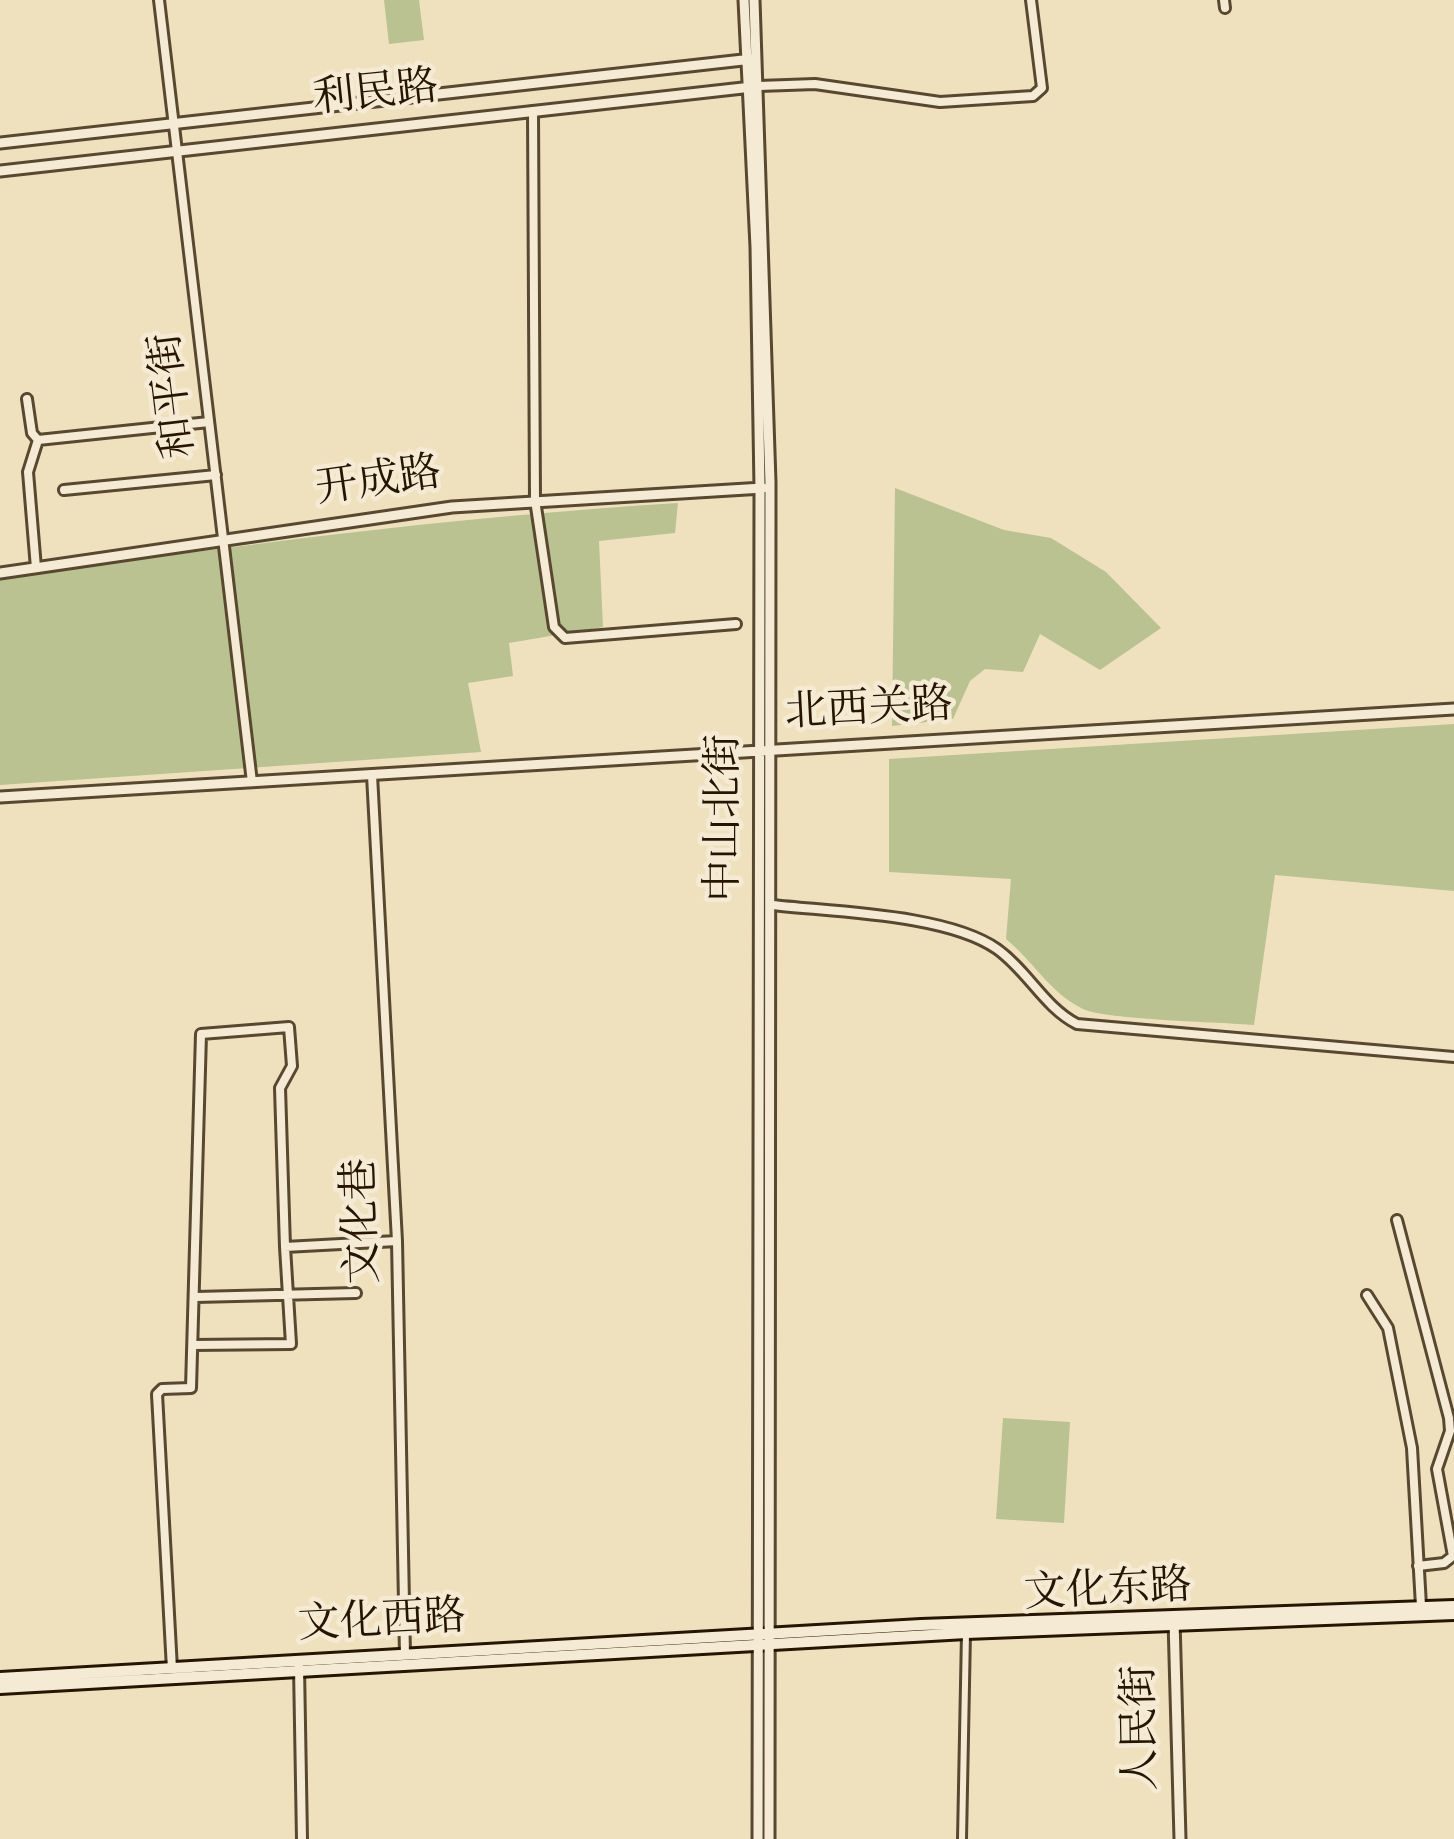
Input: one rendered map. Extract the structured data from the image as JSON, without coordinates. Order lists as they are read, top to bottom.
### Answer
{
  "streets": {
    "main road": ["文化东路", "文化西路"],
    "street": [
      "利民路",
      "和平街",
      "开成路",
      "北西关路",
      "中山北街",
      "文化巷",
      "人民街"
    ]
  },
  "crossings": [
    ["利民路", "和平街"],
    ["利民路", "中山北街"],
    ["和平街", "开成路"],
    ["和平街", "北西关路"],
    ["开成路", "中山北街"],
    ["北西关路", "中山北街"],
    ["北西关路", "文化巷"],
    ["中山北街", "文化东路"],
    ["中山北街", "文化西路"],
    ["文化巷", "文化西路"],
    ["文化东路", "文化西路"],
    ["文化东路", "人民街"]
  ]
}
